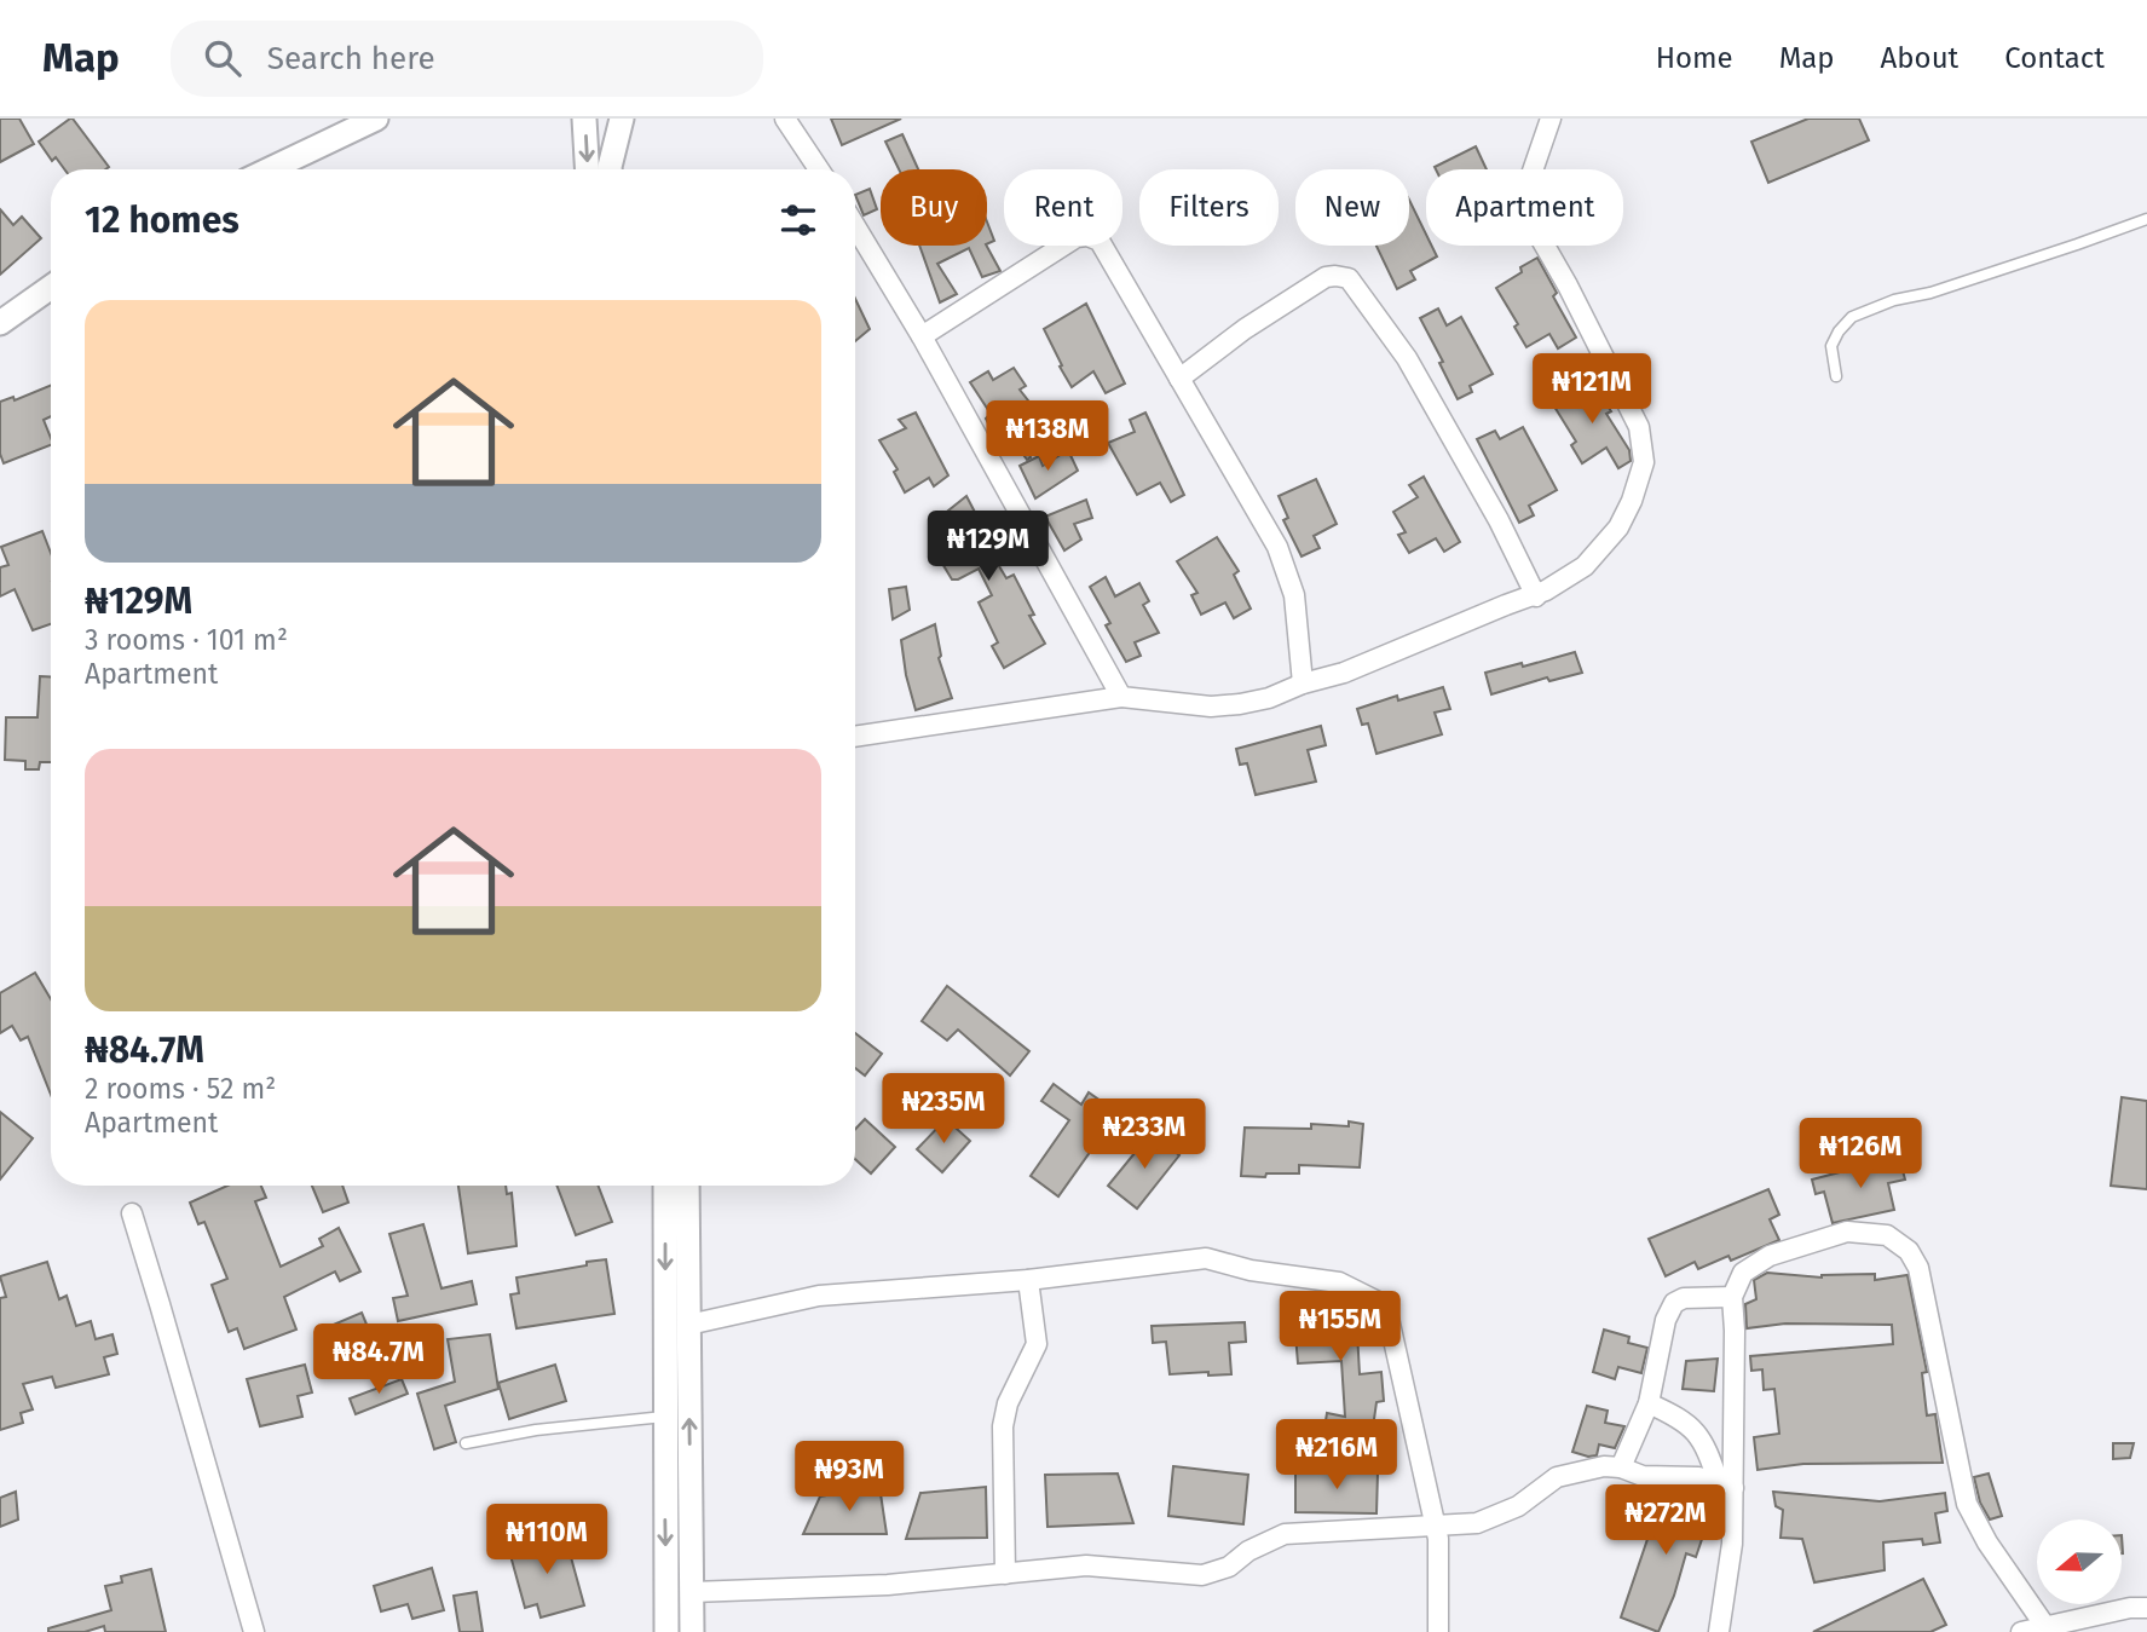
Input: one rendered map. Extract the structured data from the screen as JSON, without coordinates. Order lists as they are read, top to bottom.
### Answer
{
  "north": "left",
  "page": {
    "header": "Map",
    "search": "Search here",
    "nav": [
      "Home",
      "Map",
      "About",
      "Contact"
    ],
    "chip": [
      "Buy",
      "Rent",
      "Filters",
      "New",
      "Apartment"
    ],
    "heading": "12 homes",
    "list": [
      {
        "name": "₦129M",
        "note": "3 rooms · 101 m² · Apartment"
      },
      {
        "name": "₦84.7M",
        "note": "2 rooms · 52 m² · Apartment"
      }
    ],
    "price": [
      "₦121M",
      "₦138M",
      "₦129M",
      "₦235M",
      "₦233M",
      "₦126M",
      "₦155M",
      "₦84.7M",
      "₦216M",
      "₦93M",
      "₦272M",
      "₦110M"
    ]
  }
}
